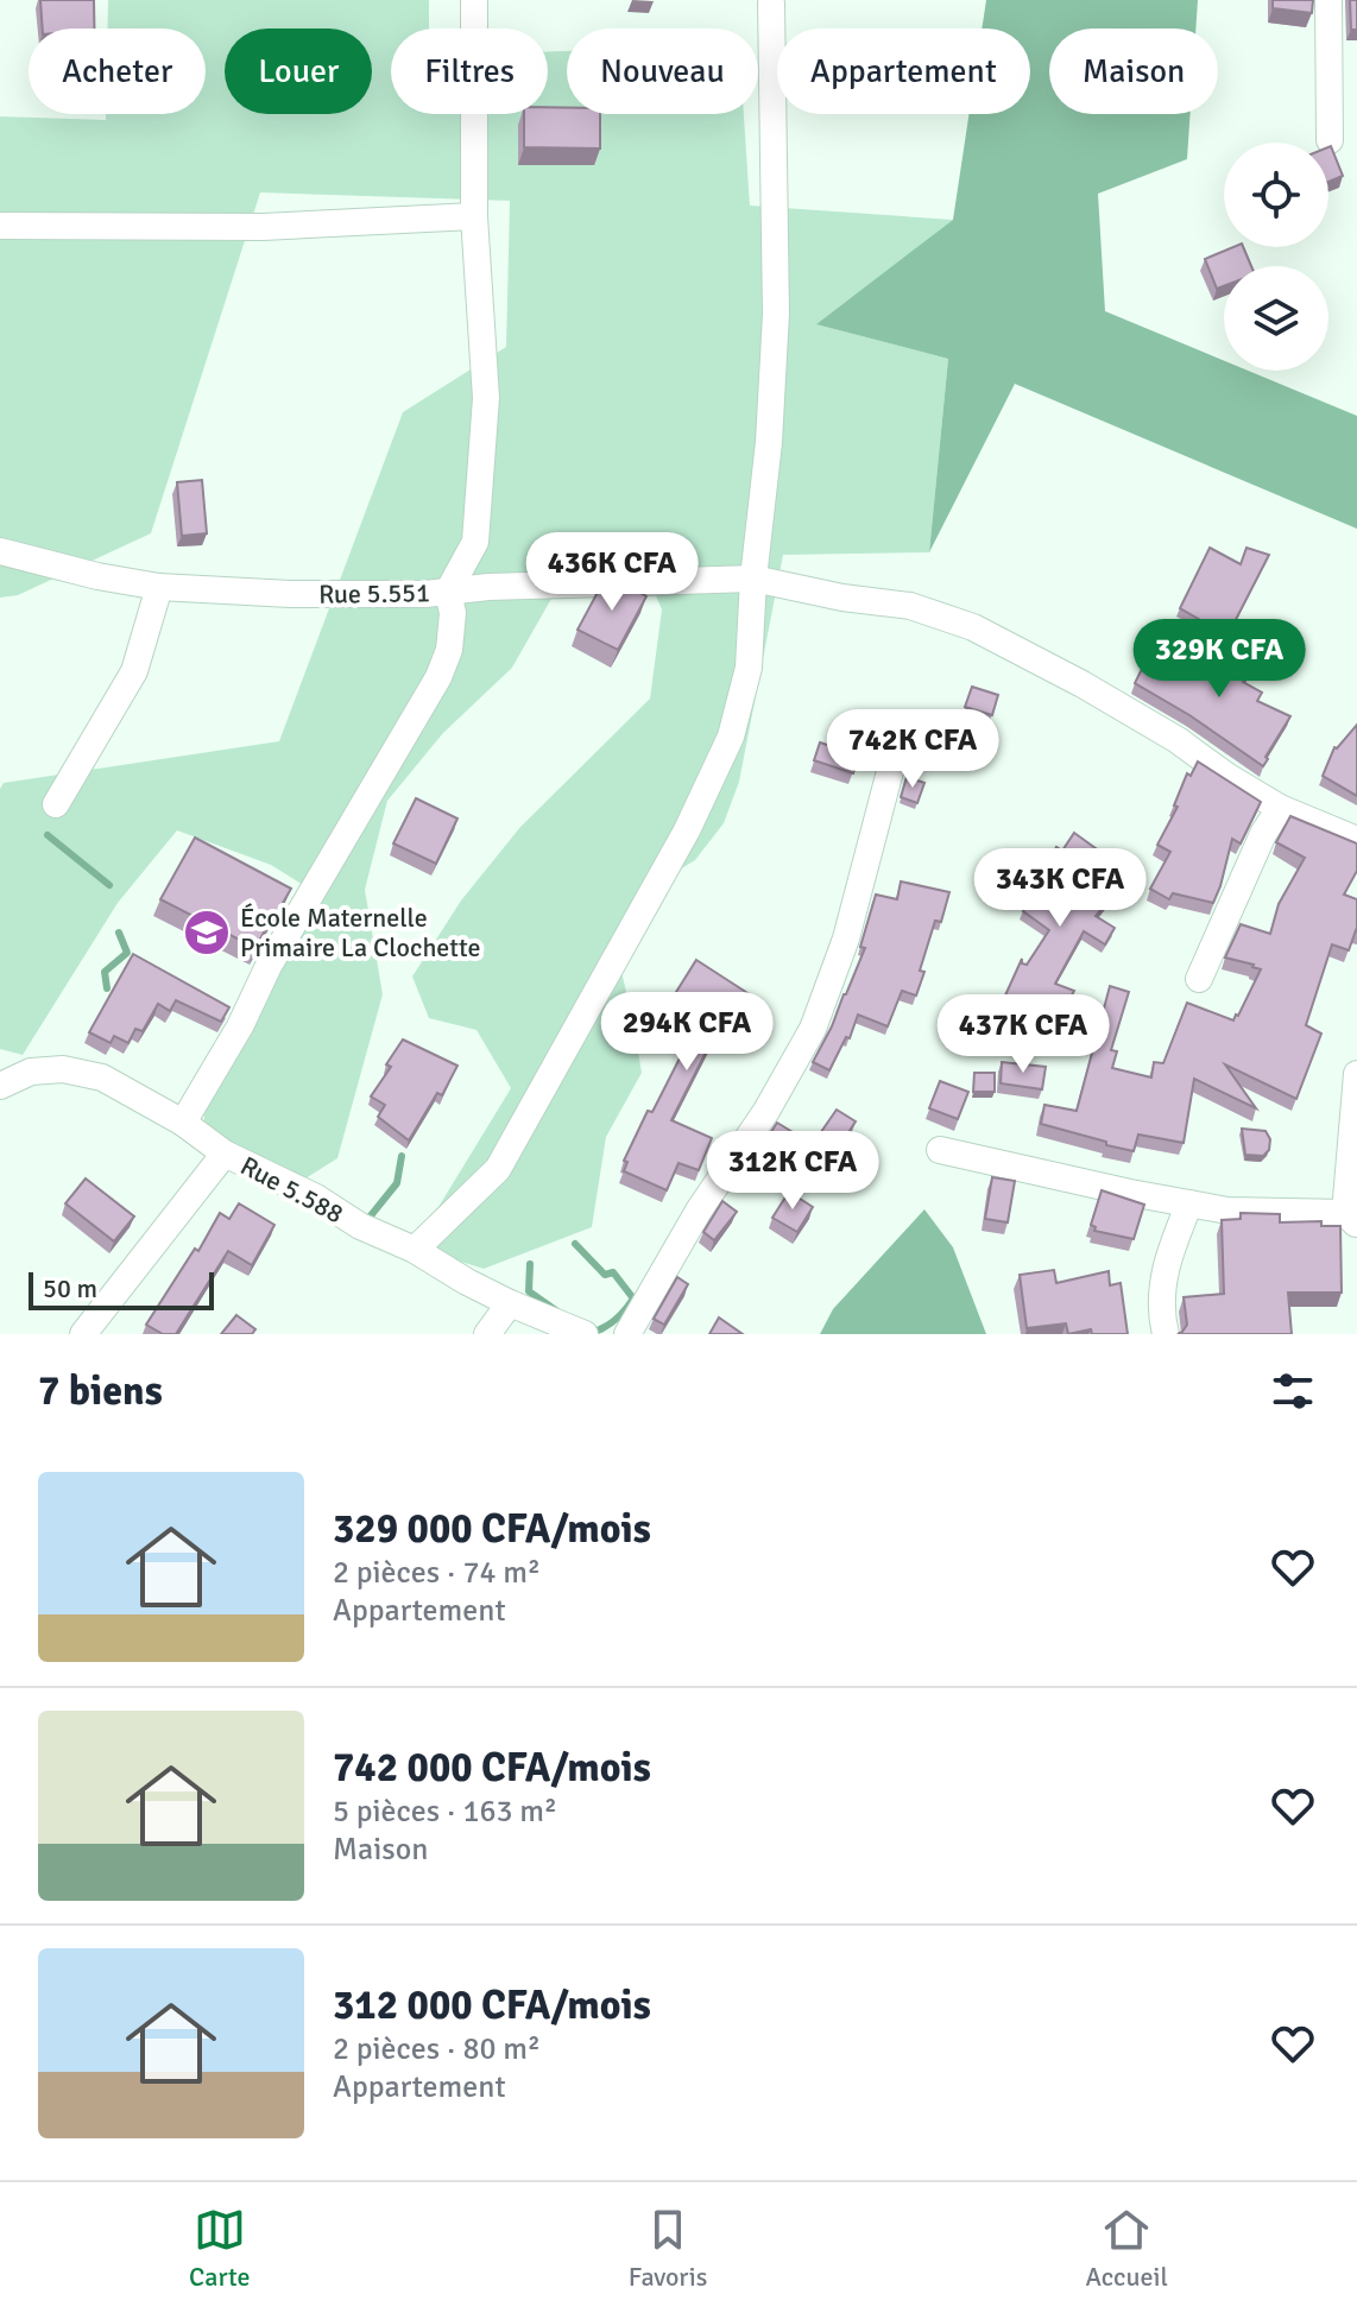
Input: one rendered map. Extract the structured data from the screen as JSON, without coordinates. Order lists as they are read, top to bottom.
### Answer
{
  "streets": {
    "street": ["Rue 5.551", "Rue 5.588"]
  },
  "places": {
    "school or university": ["École Maternelle Primaire La Clochette"]
  },
  "scale_bar": "50 m",
  "page": {
    "chip": [
      "Acheter",
      "Louer",
      "Filtres",
      "Nouveau",
      "Appartement",
      "Maison"
    ],
    "price": [
      "436K CFA",
      "329K CFA",
      "742K CFA",
      "343K CFA",
      "294K CFA",
      "437K CFA",
      "312K CFA"
    ],
    "scale": "50 m",
    "heading": "7 biens",
    "list": [
      {
        "name": "329 000 CFA/mois",
        "note": "2 pièces · 74 m² · Appartement"
      },
      {
        "name": "742 000 CFA/mois",
        "note": "5 pièces · 163 m² · Maison"
      },
      {
        "name": "312 000 CFA/mois",
        "note": "2 pièces · 80 m² · Appartement"
      }
    ],
    "tabs": ["Carte", "Favoris", "Accueil"]
  }
}
